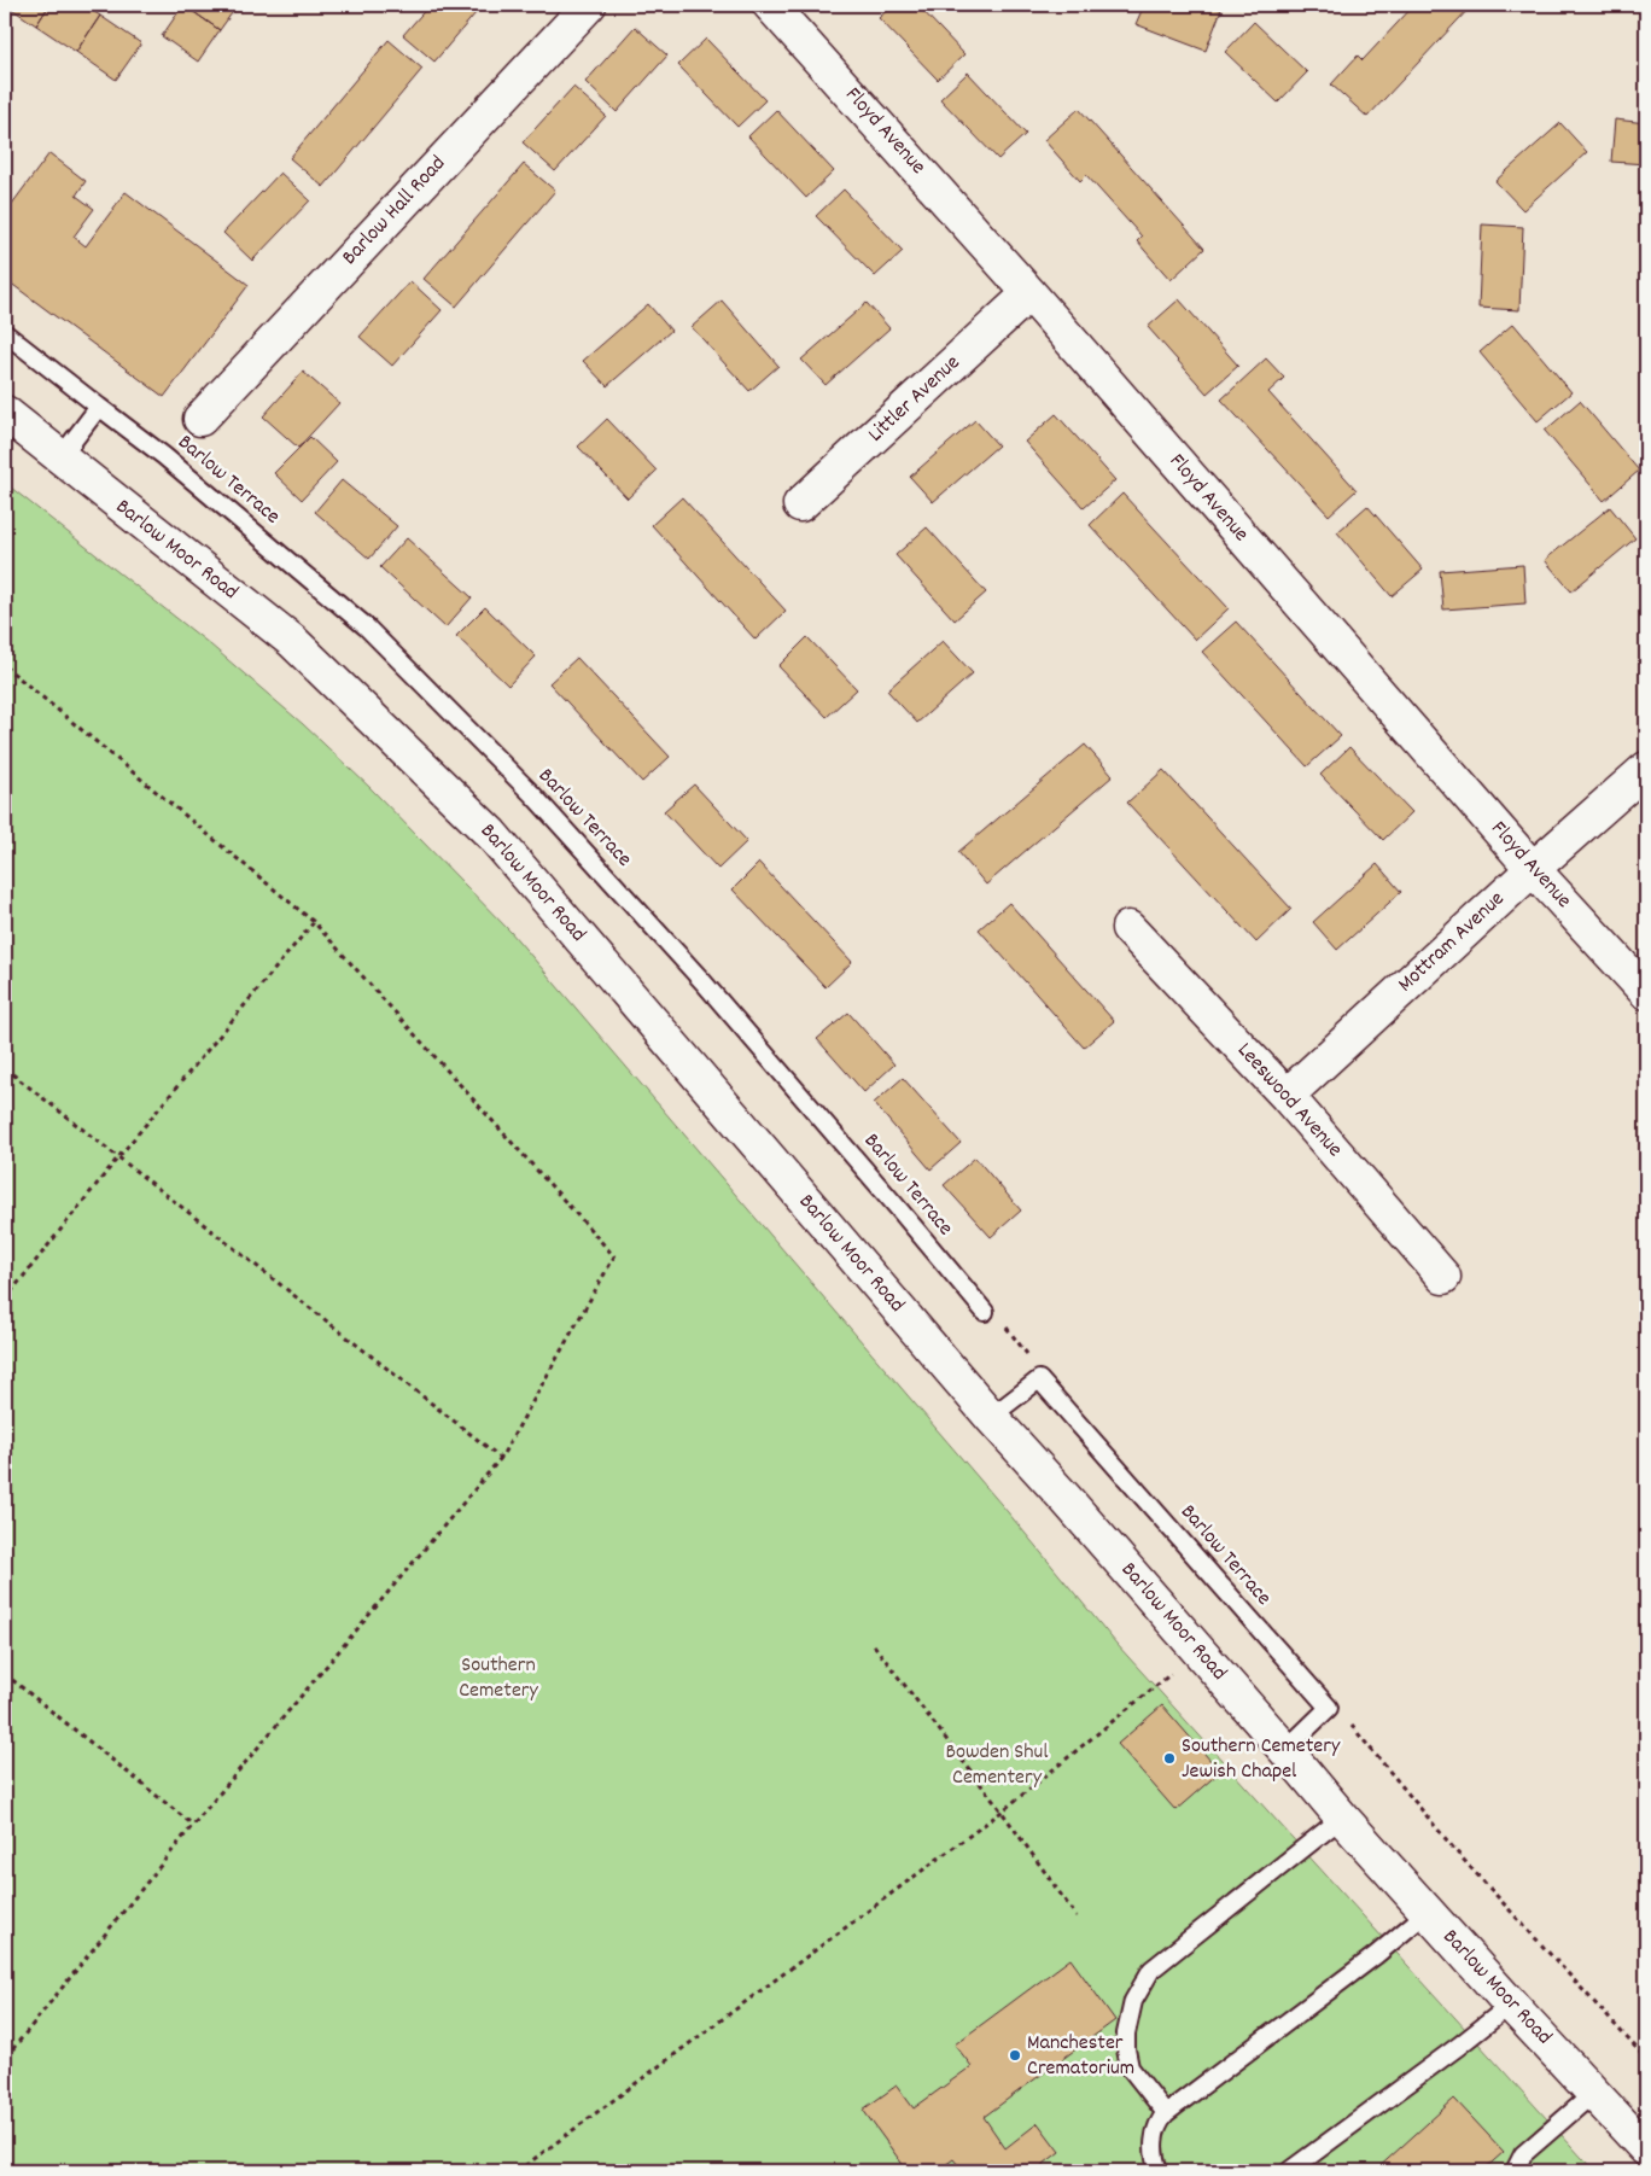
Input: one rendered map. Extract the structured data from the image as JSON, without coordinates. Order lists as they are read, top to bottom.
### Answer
{
  "streets": {
    "street": [
      "Floyd Avenue",
      "Barlow Hall Road",
      "Littler Avenue",
      "Barlow Moor Road",
      "Mottram Avenue",
      "Leeswood Avenue"
    ],
    "lane": ["Barlow Terrace"]
  },
  "crossings": [
    ["Floyd Avenue", "Littler Avenue"],
    ["Floyd Avenue", "Mottram Avenue"],
    ["Mottram Avenue", "Leeswood Avenue"]
  ],
  "parks": ["Southern Cemetery", "Bowden Shul Cementery"],
  "places": ["Southern Cemetery Jewish Chapel", "Manchester Crematorium"]
}
